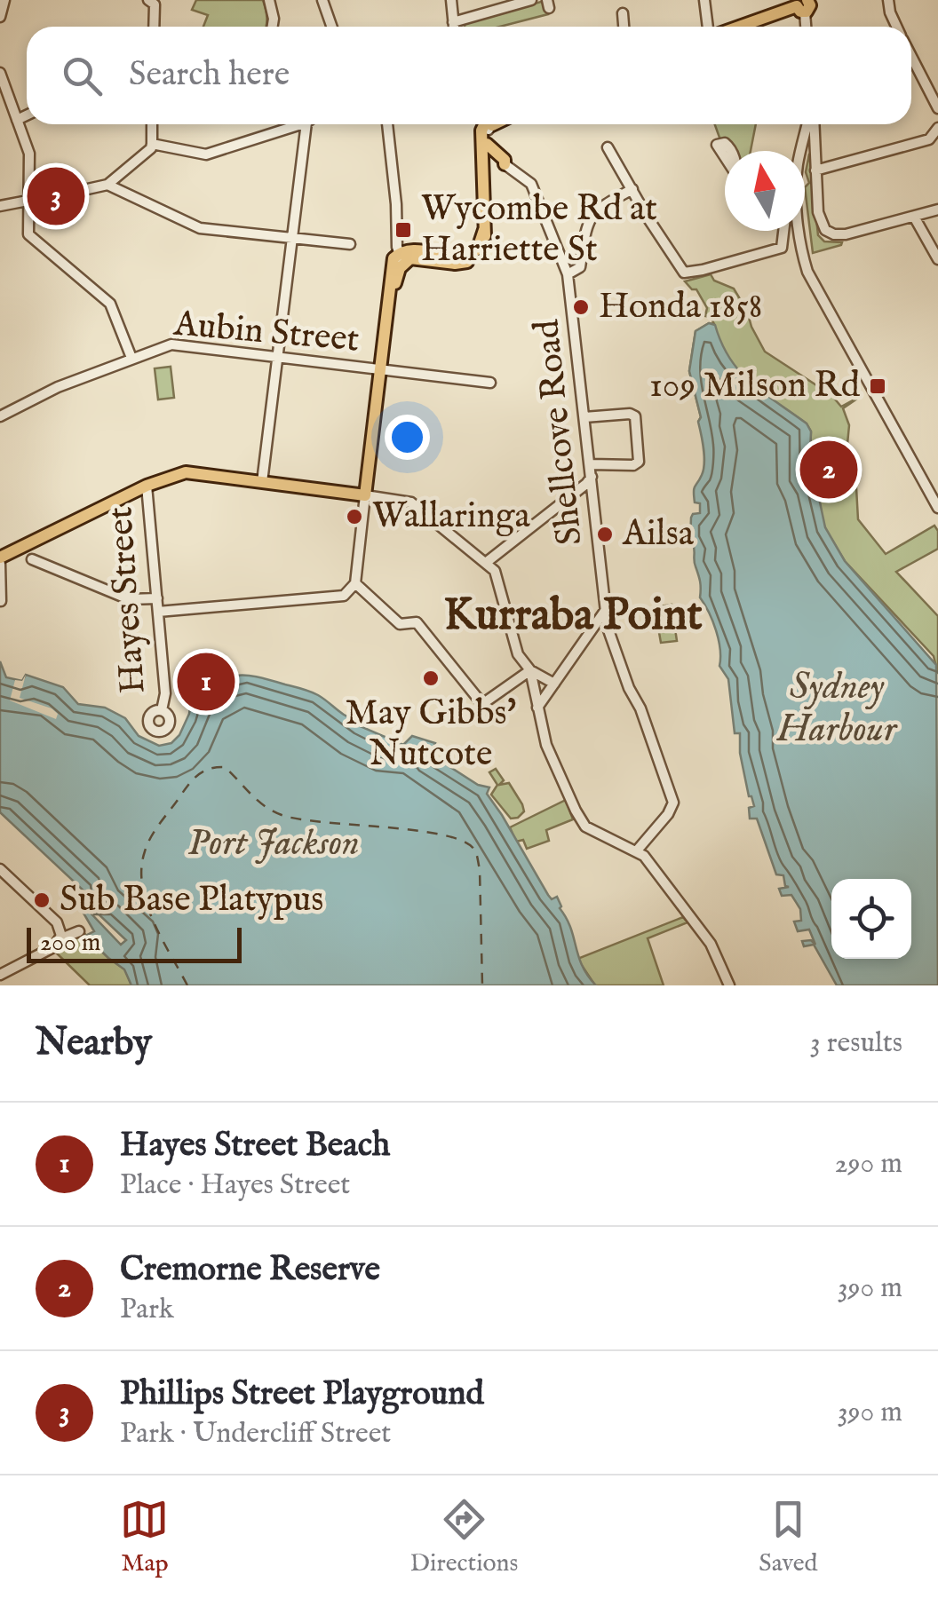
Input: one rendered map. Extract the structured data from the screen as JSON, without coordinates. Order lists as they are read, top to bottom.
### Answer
{
  "streets": {
    "street": ["Aubin Street", "Shellcove Road", "Hayes Street"]
  },
  "districts": ["Kurraba Point"],
  "water": ["Sydney Harbour", "Port Jackson"],
  "places": {
    "transit": ["Wycombe Rd at Harriette St", "109 Milson Rd"],
    "other": [
      "Honda 1858",
      "Wallaringa",
      "Ailsa",
      "May Gibbs' Nutcote",
      "Sub Base Platypus"
    ]
  },
  "scale_bar": "200 m",
  "north": "top",
  "page": {
    "search": "Search here",
    "pins": ["3", "2", "1"],
    "scale": "200 m",
    "heading": ["Nearby", "3 results"],
    "list": [
      {
        "mark": "1",
        "name": "Hayes Street Beach",
        "note": "Place · Hayes Street",
        "value": "290 m"
      },
      {
        "mark": "2",
        "name": "Cremorne Reserve",
        "note": "Park",
        "value": "390 m"
      },
      {
        "mark": "3",
        "name": "Phillips Street Playground",
        "note": "Park · Undercliff Street",
        "value": "390 m"
      }
    ],
    "nav": ["Map", "Directions", "Saved"]
  }
}
